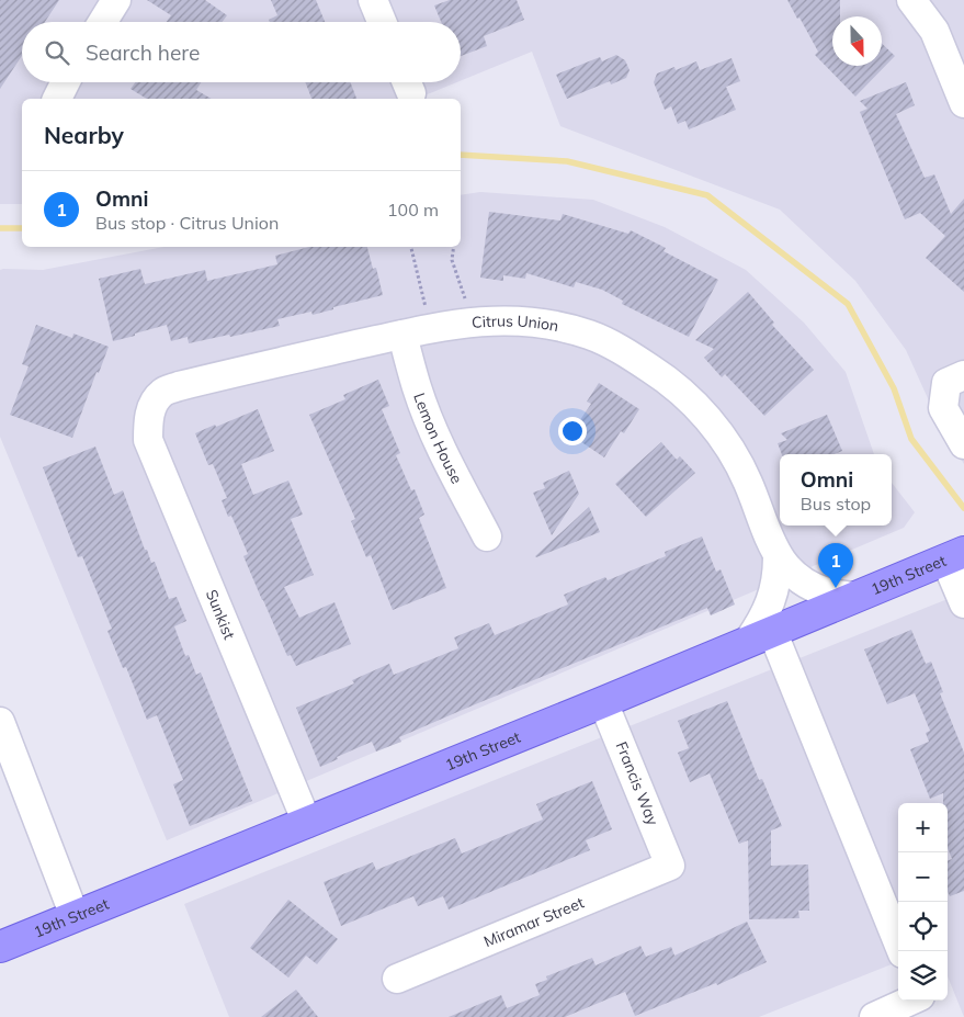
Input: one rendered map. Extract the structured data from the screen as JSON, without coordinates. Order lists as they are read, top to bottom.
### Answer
{
  "streets": {
    "main road": ["19th Street"],
    "street": [
      "Citrus Union",
      "Lemon House",
      "Sunkist",
      "Francis Way",
      "Miramar Street"
    ]
  },
  "crossings": [
    ["Citrus Union", "Lemon House"],
    ["Citrus Union", "19th Street"],
    ["Citrus Union", "Sunkist"],
    ["19th Street", "Sunkist"],
    ["19th Street", "Francis Way"],
    ["Francis Way", "Miramar Street"]
  ],
  "north": "bottom",
  "page": {
    "search": "Search here",
    "heading": "Nearby",
    "list": [
      {
        "mark": "1",
        "name": "Omni",
        "note": "Bus stop · Citrus Union",
        "value": "100 m"
      }
    ],
    "popup": ["Omni", "Bus stop"],
    "pins": "1",
    "map_buttons": ["+", "−"]
  }
}
